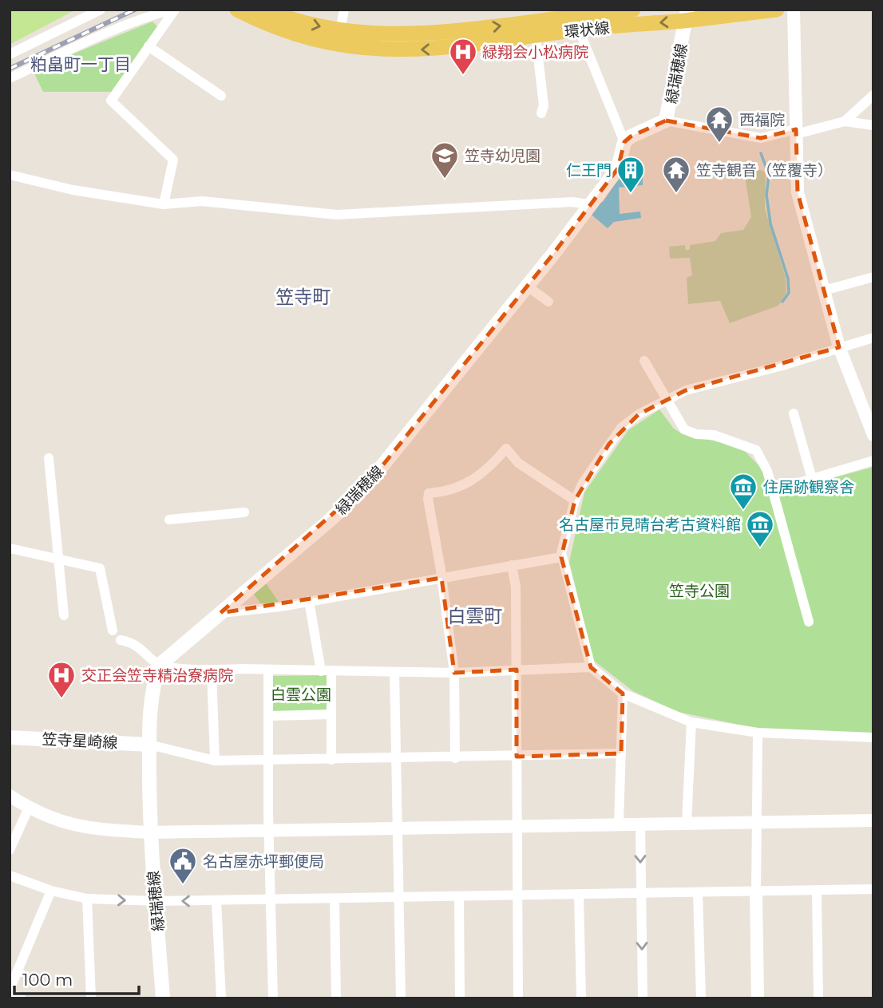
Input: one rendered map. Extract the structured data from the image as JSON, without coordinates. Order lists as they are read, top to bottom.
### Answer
{
  "streets": {
    "main road": ["環状線", "緑瑞穂線", "笠寺星崎線"]
  },
  "crossings": [
    ["環状線", "緑瑞穂線"],
    ["緑瑞穂線", "笠寺星崎線"]
  ],
  "districts": ["粕畠町一丁目", "笠寺町", "白雲町"],
  "parks": ["笠寺公園", "白雲公園"],
  "places": {
    "hospital": ["緑翔会小松病院", "交正会笠寺精治寮病院"],
    "temple": ["西福院", "笠寺観音（笠覆寺）"],
    "school or university": ["笠寺幼児園"],
    "building": ["仁王門"],
    "museum": ["住居跡観察舎", "名古屋市見晴台考古資料館"],
    "public building": ["名古屋赤坪郵便局"]
  },
  "scale_bar": "100 m"
}
